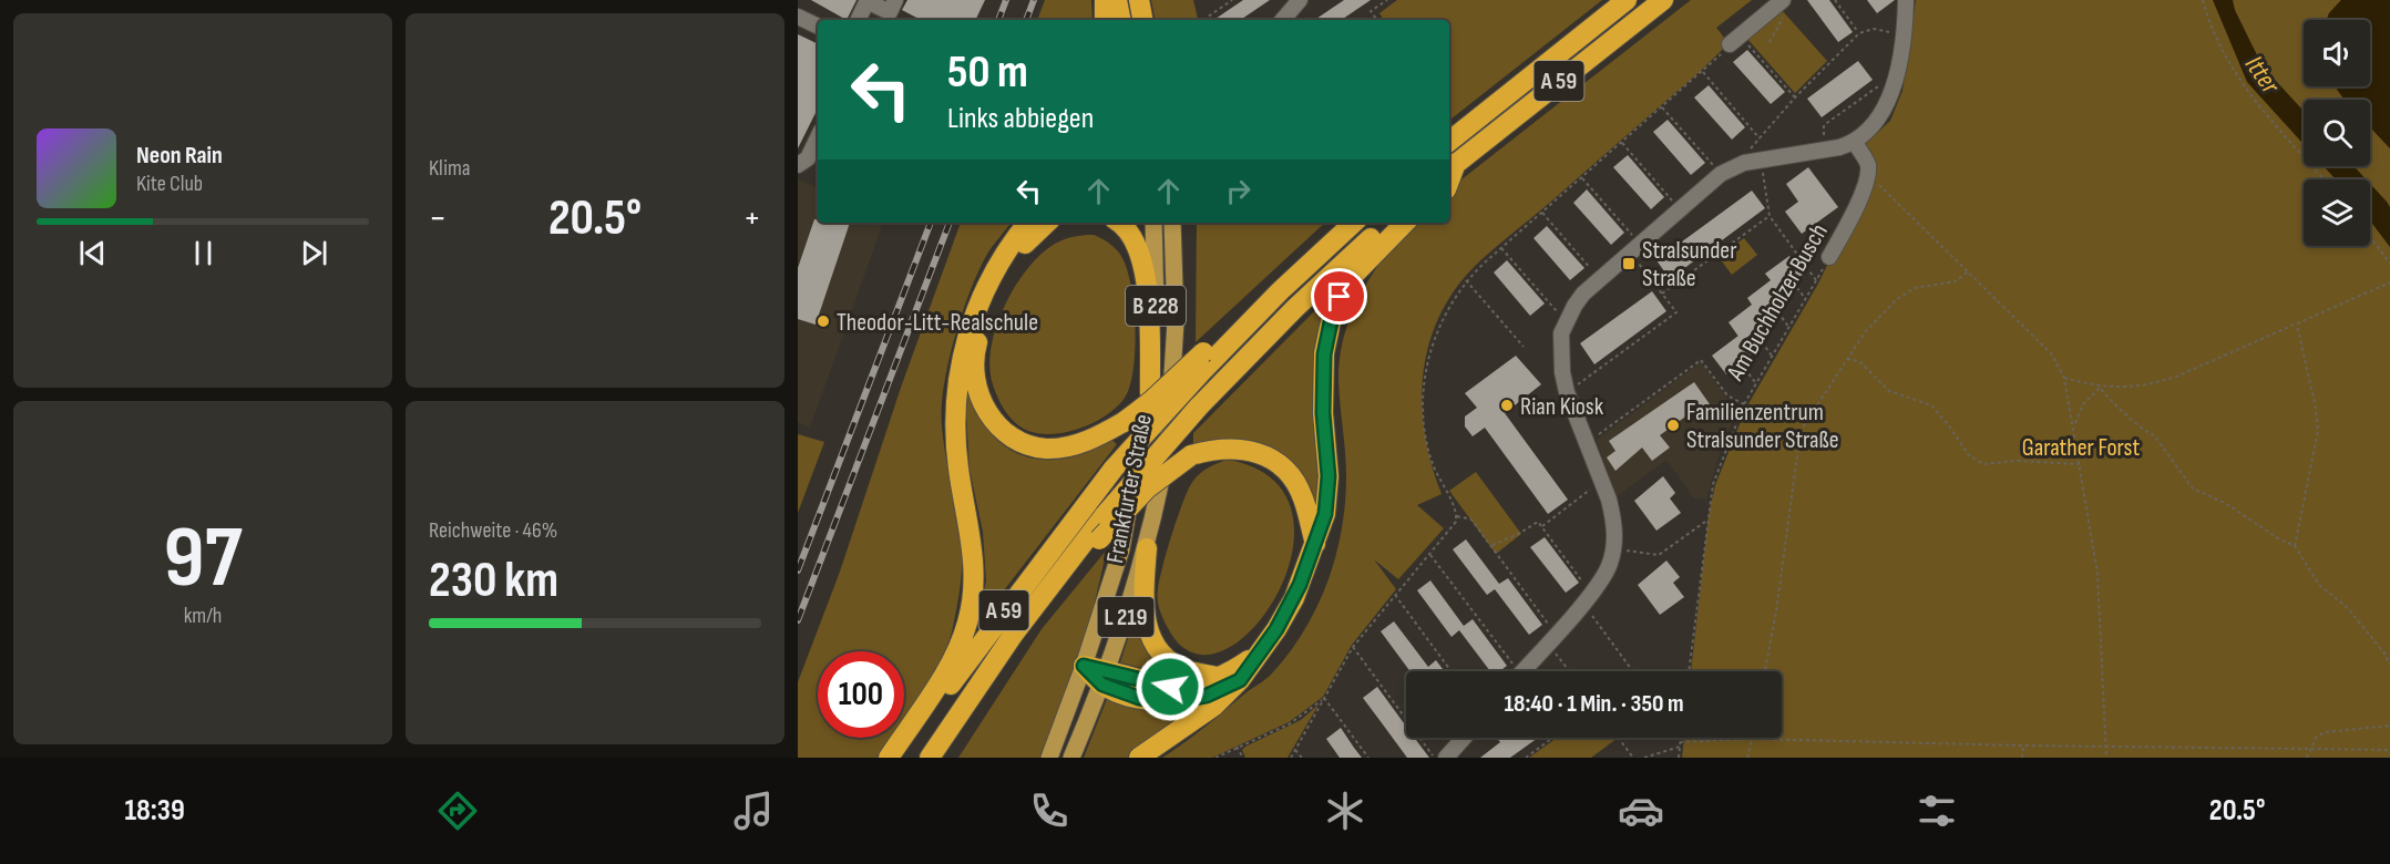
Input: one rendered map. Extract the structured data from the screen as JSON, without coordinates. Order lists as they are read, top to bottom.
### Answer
{
  "streets": {
    "highway": ["A 59"],
    "main road": ["B 228", "Frankfurter Straße", "L 219"],
    "street": ["Am Buchholzer Busch"]
  },
  "water": ["Itter"],
  "parks": ["Garather Forst"],
  "places": {
    "transit": ["Stralsunder Straße"],
    "other": ["Theodor-Litt-Realschule", "Rian Kiosk", "Familienzentrum Stralsunder Straße"]
  },
  "page": {
    "tile": [
      "Klima",
      ["97", "km/h"],
      ["Reichweite · 46%", "230 km"]
    ],
    "turn": ["50 m", "Links abbiegen"],
    "song": ["Neon Rain", "Kite Club"],
    "heat": ["−", "20.5°", "+"],
    "limit": "100",
    "trip": "18:40 · 1 Min. · 350 m",
    "tabs": ["18:39", "20.5°"]
  }
}
